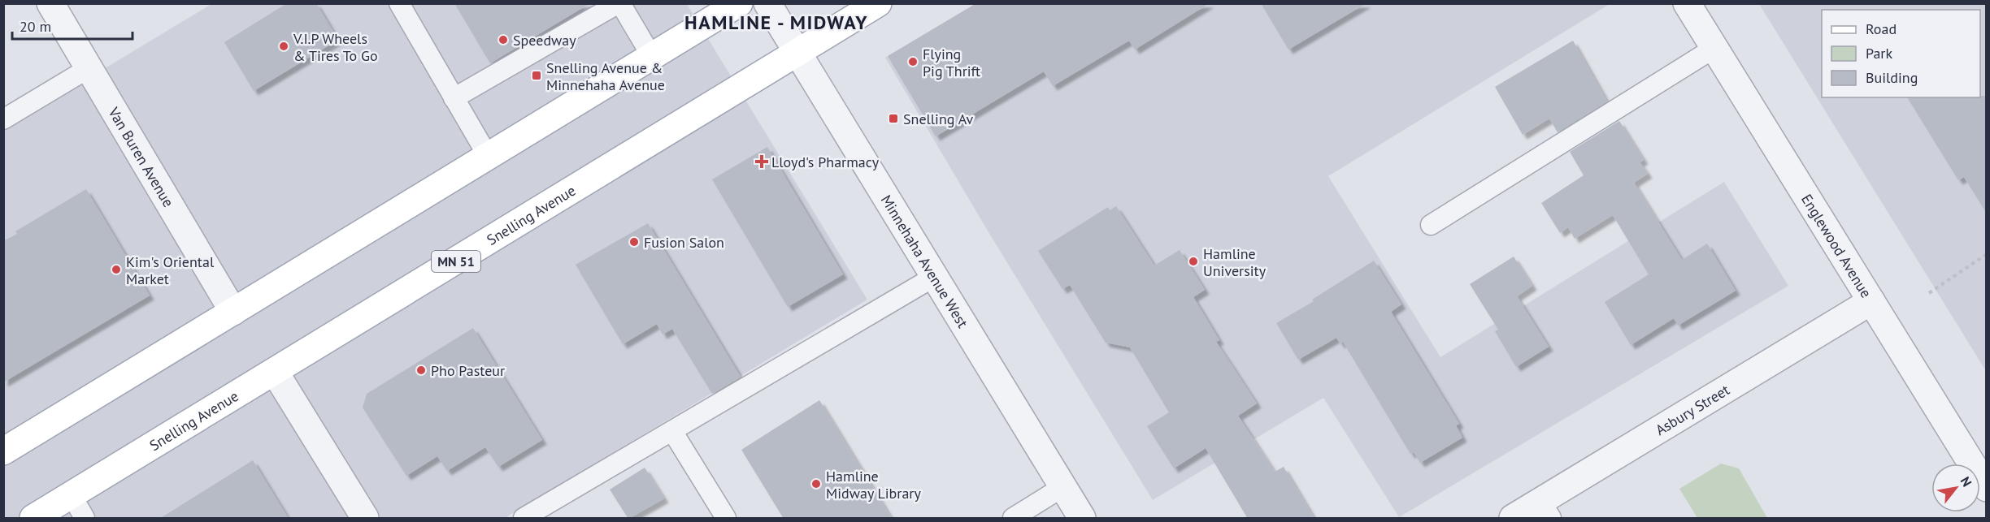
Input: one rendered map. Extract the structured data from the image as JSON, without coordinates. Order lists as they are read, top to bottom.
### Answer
{
  "streets": {
    "main road": ["Snelling Avenue", "MN 51"],
    "street": [
      "Van Buren Avenue",
      "Englewood Avenue",
      "Minnehaha Avenue West",
      "Asbury Street"
    ]
  },
  "crossings": [
    ["Snelling Avenue", "Minnehaha Avenue West"],
    ["Englewood Avenue", "Asbury Street"]
  ],
  "districts": ["HAMLINE - MIDWAY"],
  "places": {
    "other": [
      "Speedway",
      "V.I.P Wheels & Tires To Go",
      "Flying Pig Thrift",
      "Fusion Salon",
      "Hamline University",
      "Kim's Oriental Market",
      "Pho Pasteur",
      "Hamline Midway Library"
    ],
    "transit": ["Snelling Avenue & Minnehaha Avenue", "Snelling Av"],
    "health": ["Lloyd's Pharmacy"]
  },
  "legend": ["Road", "Park", "Building"],
  "scale_bar": "20 m",
  "north": "top right"
}
